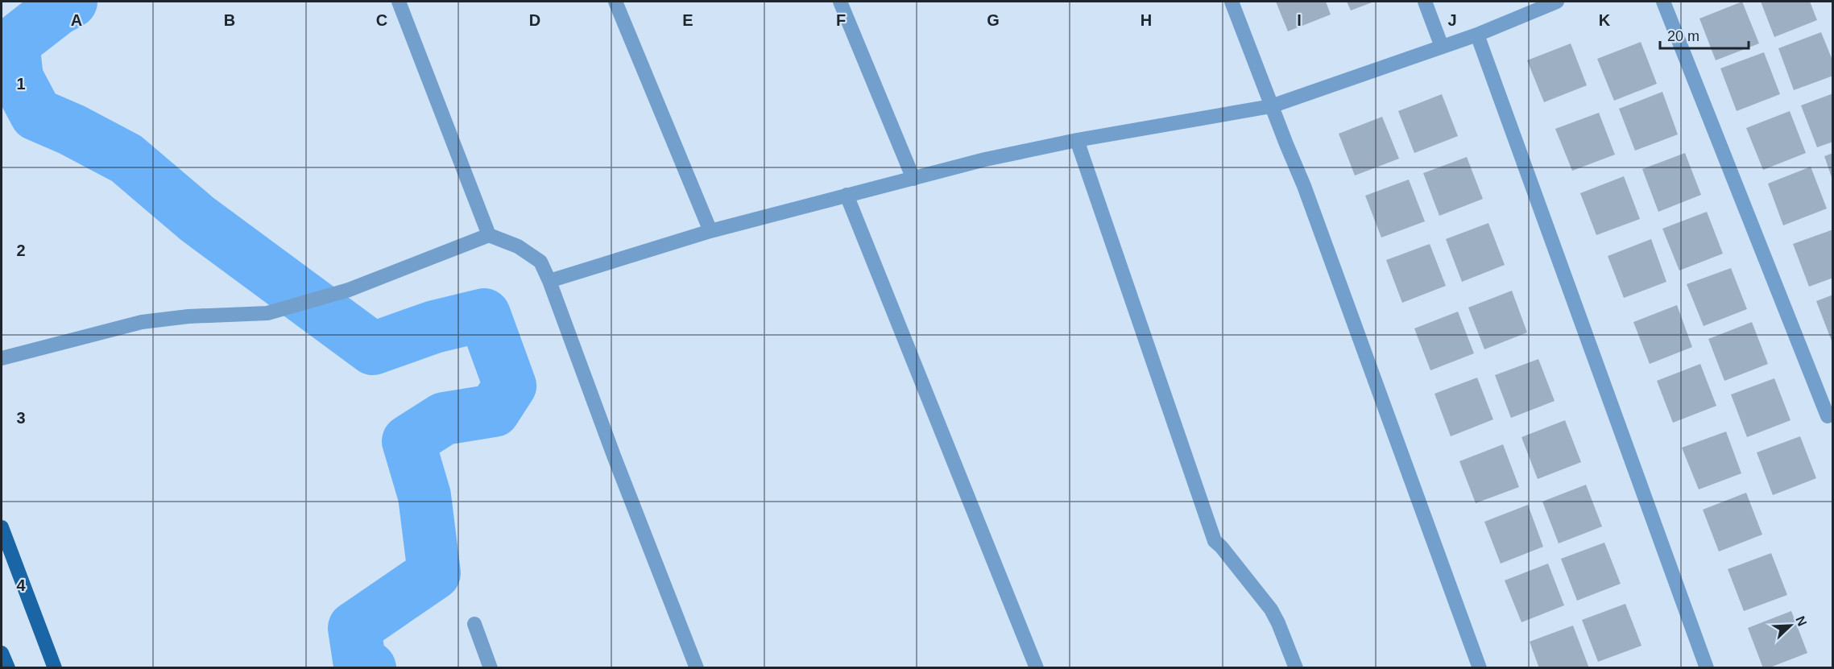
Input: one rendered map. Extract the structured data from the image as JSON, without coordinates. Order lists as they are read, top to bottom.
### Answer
{
  "scale_bar": "20 m",
  "north": "top right",
  "grid": {
    "columns": [
      "A",
      "B",
      "C",
      "D",
      "E",
      "F",
      "G",
      "H",
      "I",
      "J",
      "K"
    ],
    "rows": [
      "1",
      "2",
      "3",
      "4"
    ]
  }
}
